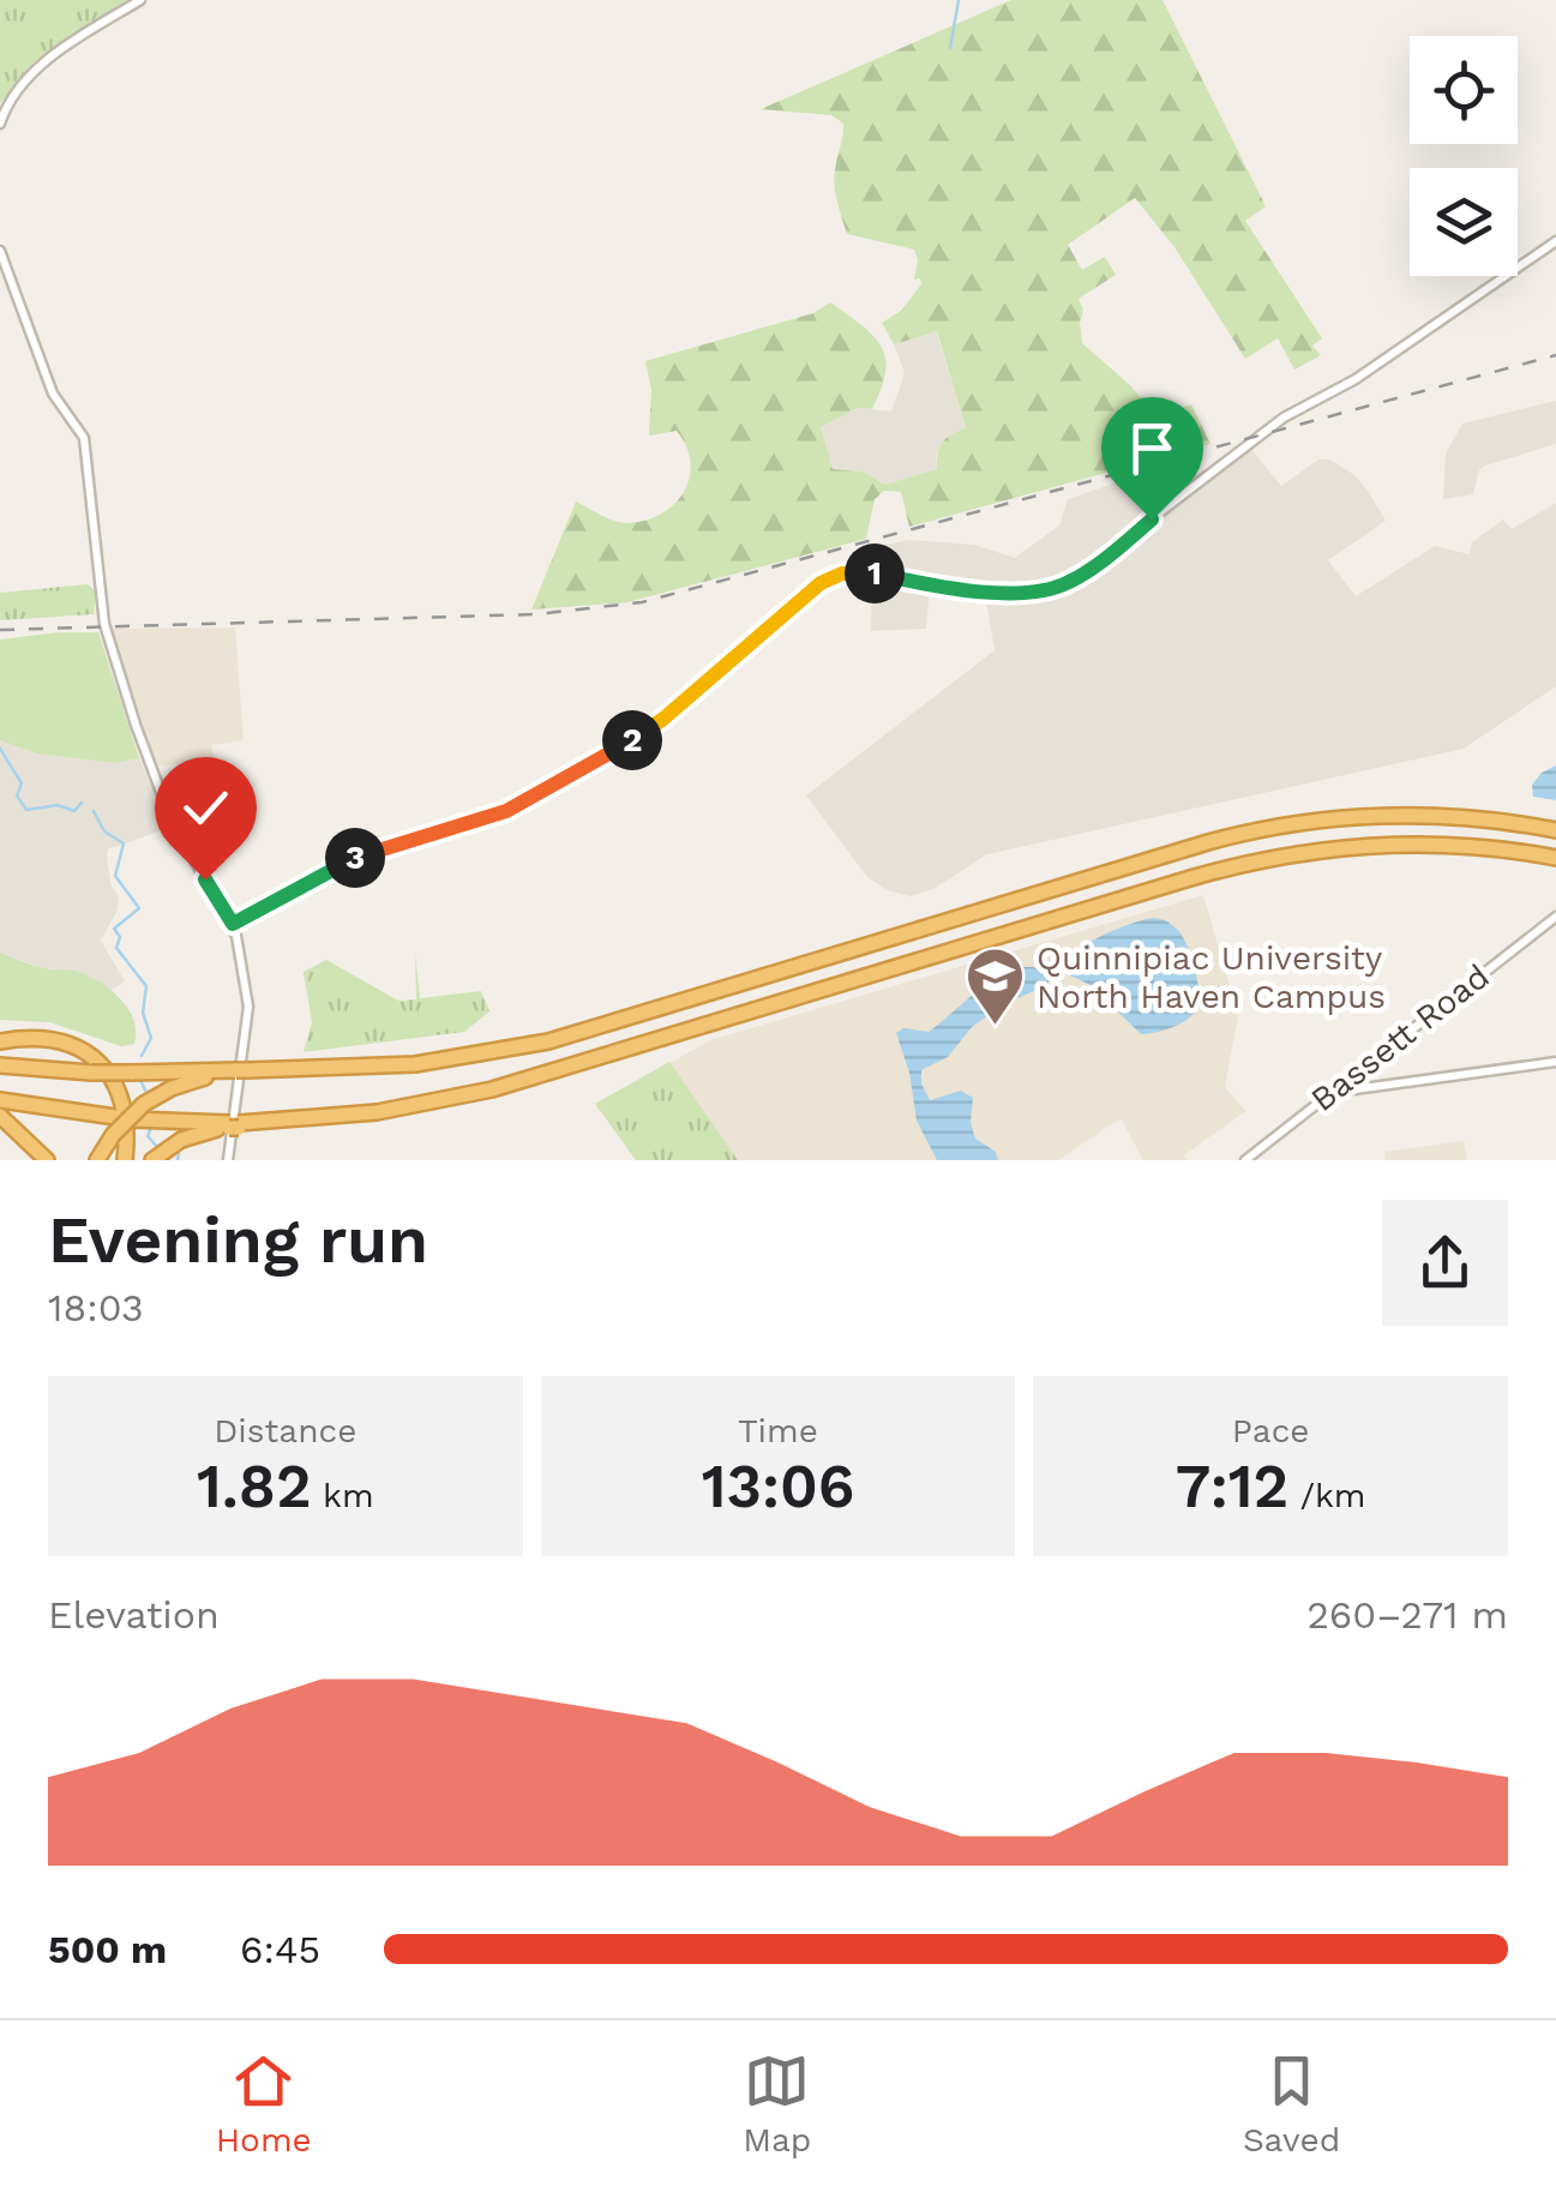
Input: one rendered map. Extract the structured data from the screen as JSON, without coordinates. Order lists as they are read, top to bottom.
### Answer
{
  "streets": {
    "street": ["Bassett Road"]
  },
  "places": {
    "school or university": ["Quinnipiac University North Haven Campus"]
  },
  "page": {
    "pins": ["1", "2", "3"],
    "heading": ["Evening run", "18:03"],
    "stats": [
      ["Distance", "1.82 km"],
      ["Time", "13:06"],
      ["Pace", "7:12 /km"]
    ],
    "chart": ["Elevation", "260–271 m"],
    "list": [
      {
        "name": "500 m",
        "note": "6:45"
      }
    ],
    "tabs": ["Home", "Map", "Saved"]
  }
}
